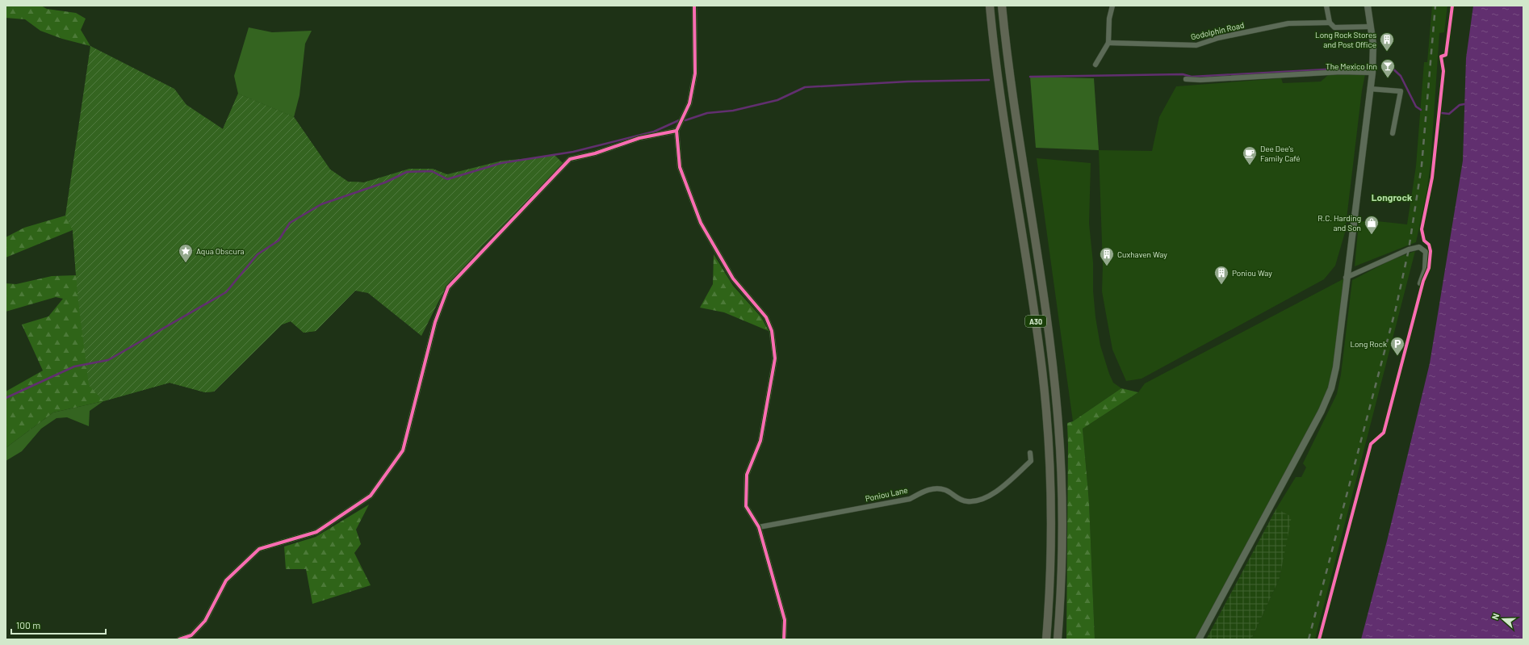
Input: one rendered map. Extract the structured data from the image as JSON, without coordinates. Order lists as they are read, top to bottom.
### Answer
{
  "streets": {
    "highway": ["A30"],
    "street": ["Godolphin Road", "Poniou Lane"]
  },
  "districts": ["Longrock"],
  "places": {
    "building": ["Long Rock Stores and Post Office", "Cuxhaven Way", "Poniou Way"],
    "bar": ["The Mexico Inn"],
    "cafe": ["Dee Dee's Family Café"],
    "shop": ["R.C. Harding and Son"],
    "place": ["Aqua Obscura"],
    "parking": ["Long Rock"]
  },
  "scale_bar": "100 m",
  "north": "left"
}
